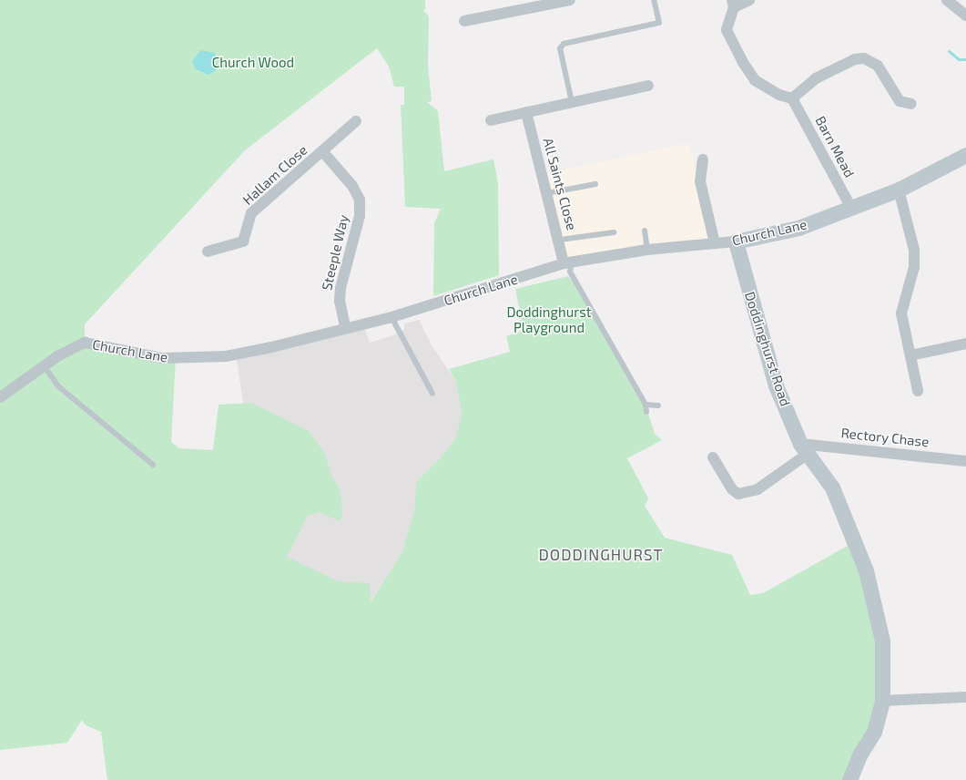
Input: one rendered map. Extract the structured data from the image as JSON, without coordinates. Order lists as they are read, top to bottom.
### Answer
{
  "streets": {
    "street": [
      "Barn Mead",
      "Hallam Close",
      "All Saints Close",
      "Church Lane",
      "Steeple Way",
      "Doddinghurst Road",
      "Rectory Chase"
    ]
  },
  "crossings": [
    ["Barn Mead", "Church Lane"],
    ["Hallam Close", "Steeple Way"],
    ["All Saints Close", "Church Lane"],
    ["Church Lane", "Steeple Way"],
    ["Church Lane", "Doddinghurst Road"],
    ["Doddinghurst Road", "Rectory Chase"]
  ],
  "districts": ["DODDINGHURST"],
  "parks": ["Church Wood", "Doddinghurst Playground"]
}
